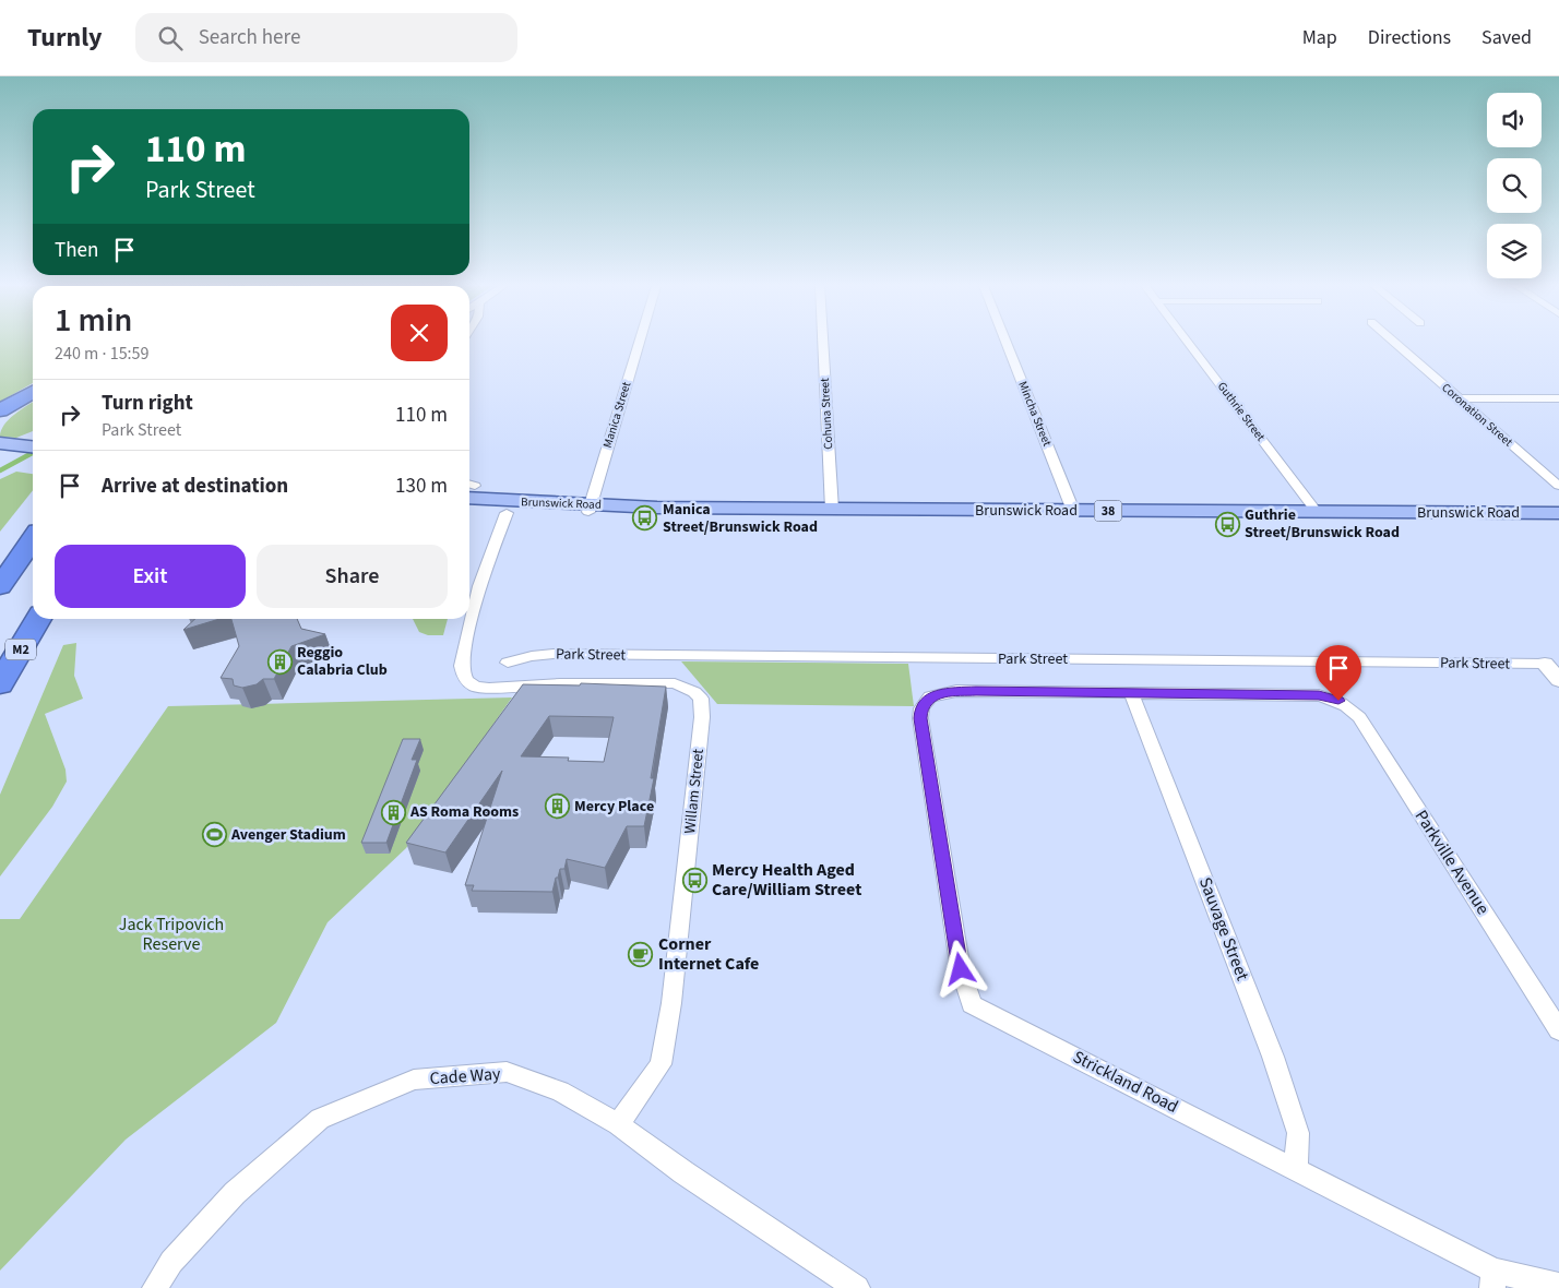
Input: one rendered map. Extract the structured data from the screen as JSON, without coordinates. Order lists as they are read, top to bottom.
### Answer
{
  "streets": {
    "highway": ["M2"],
    "main road": ["Brunswick Road", "38"],
    "street": [
      "Guthrie Street",
      "Cohuna Street",
      "Mincha Street",
      "Manica Street",
      "Coronation Street",
      "Park Street",
      "Willam Street",
      "Parkville Avenue",
      "Sauvage Street",
      "Cade Way",
      "Strickland Road"
    ]
  },
  "crossings": [
    ["Guthrie Street", "Brunswick Road"],
    ["Cohuna Street", "Brunswick Road"],
    ["Mincha Street", "Brunswick Road"],
    ["Manica Street", "Brunswick Road"],
    ["Brunswick Road", "Willam Street"],
    ["Willam Street", "Cade Way"],
    ["Parkville Avenue", "Sauvage Street"],
    ["Parkville Avenue", "Strickland Road"],
    ["Sauvage Street", "Strickland Road"]
  ],
  "parks": ["Jack Tripovich Reserve"],
  "places": {
    "bus stop": ["Manica Street/Brunswick Road", "Guthrie Street/Brunswick Road", "Mercy Health Aged Care/William Street"],
    "building": ["Reggio Calabria Club", "Mercy Place", "AS Roma Rooms"],
    "sports": ["Avenger Stadium"],
    "cafe": ["Corner Internet Cafe"]
  },
  "page": {
    "header": "Turnly",
    "search": "Search here",
    "nav": ["Map", "Directions", "Saved"],
    "turn": ["110 m", "Park Street"],
    "then": "Then",
    "heading": ["1 min", "240 m · 15:59"],
    "list": [
      {
        "name": "Turn right",
        "note": "Park Street",
        "value": "110 m"
      },
      {
        "name": "Arrive at destination",
        "value": "130 m"
      }
    ],
    "buttons": ["Exit", "Share"]
  }
}
